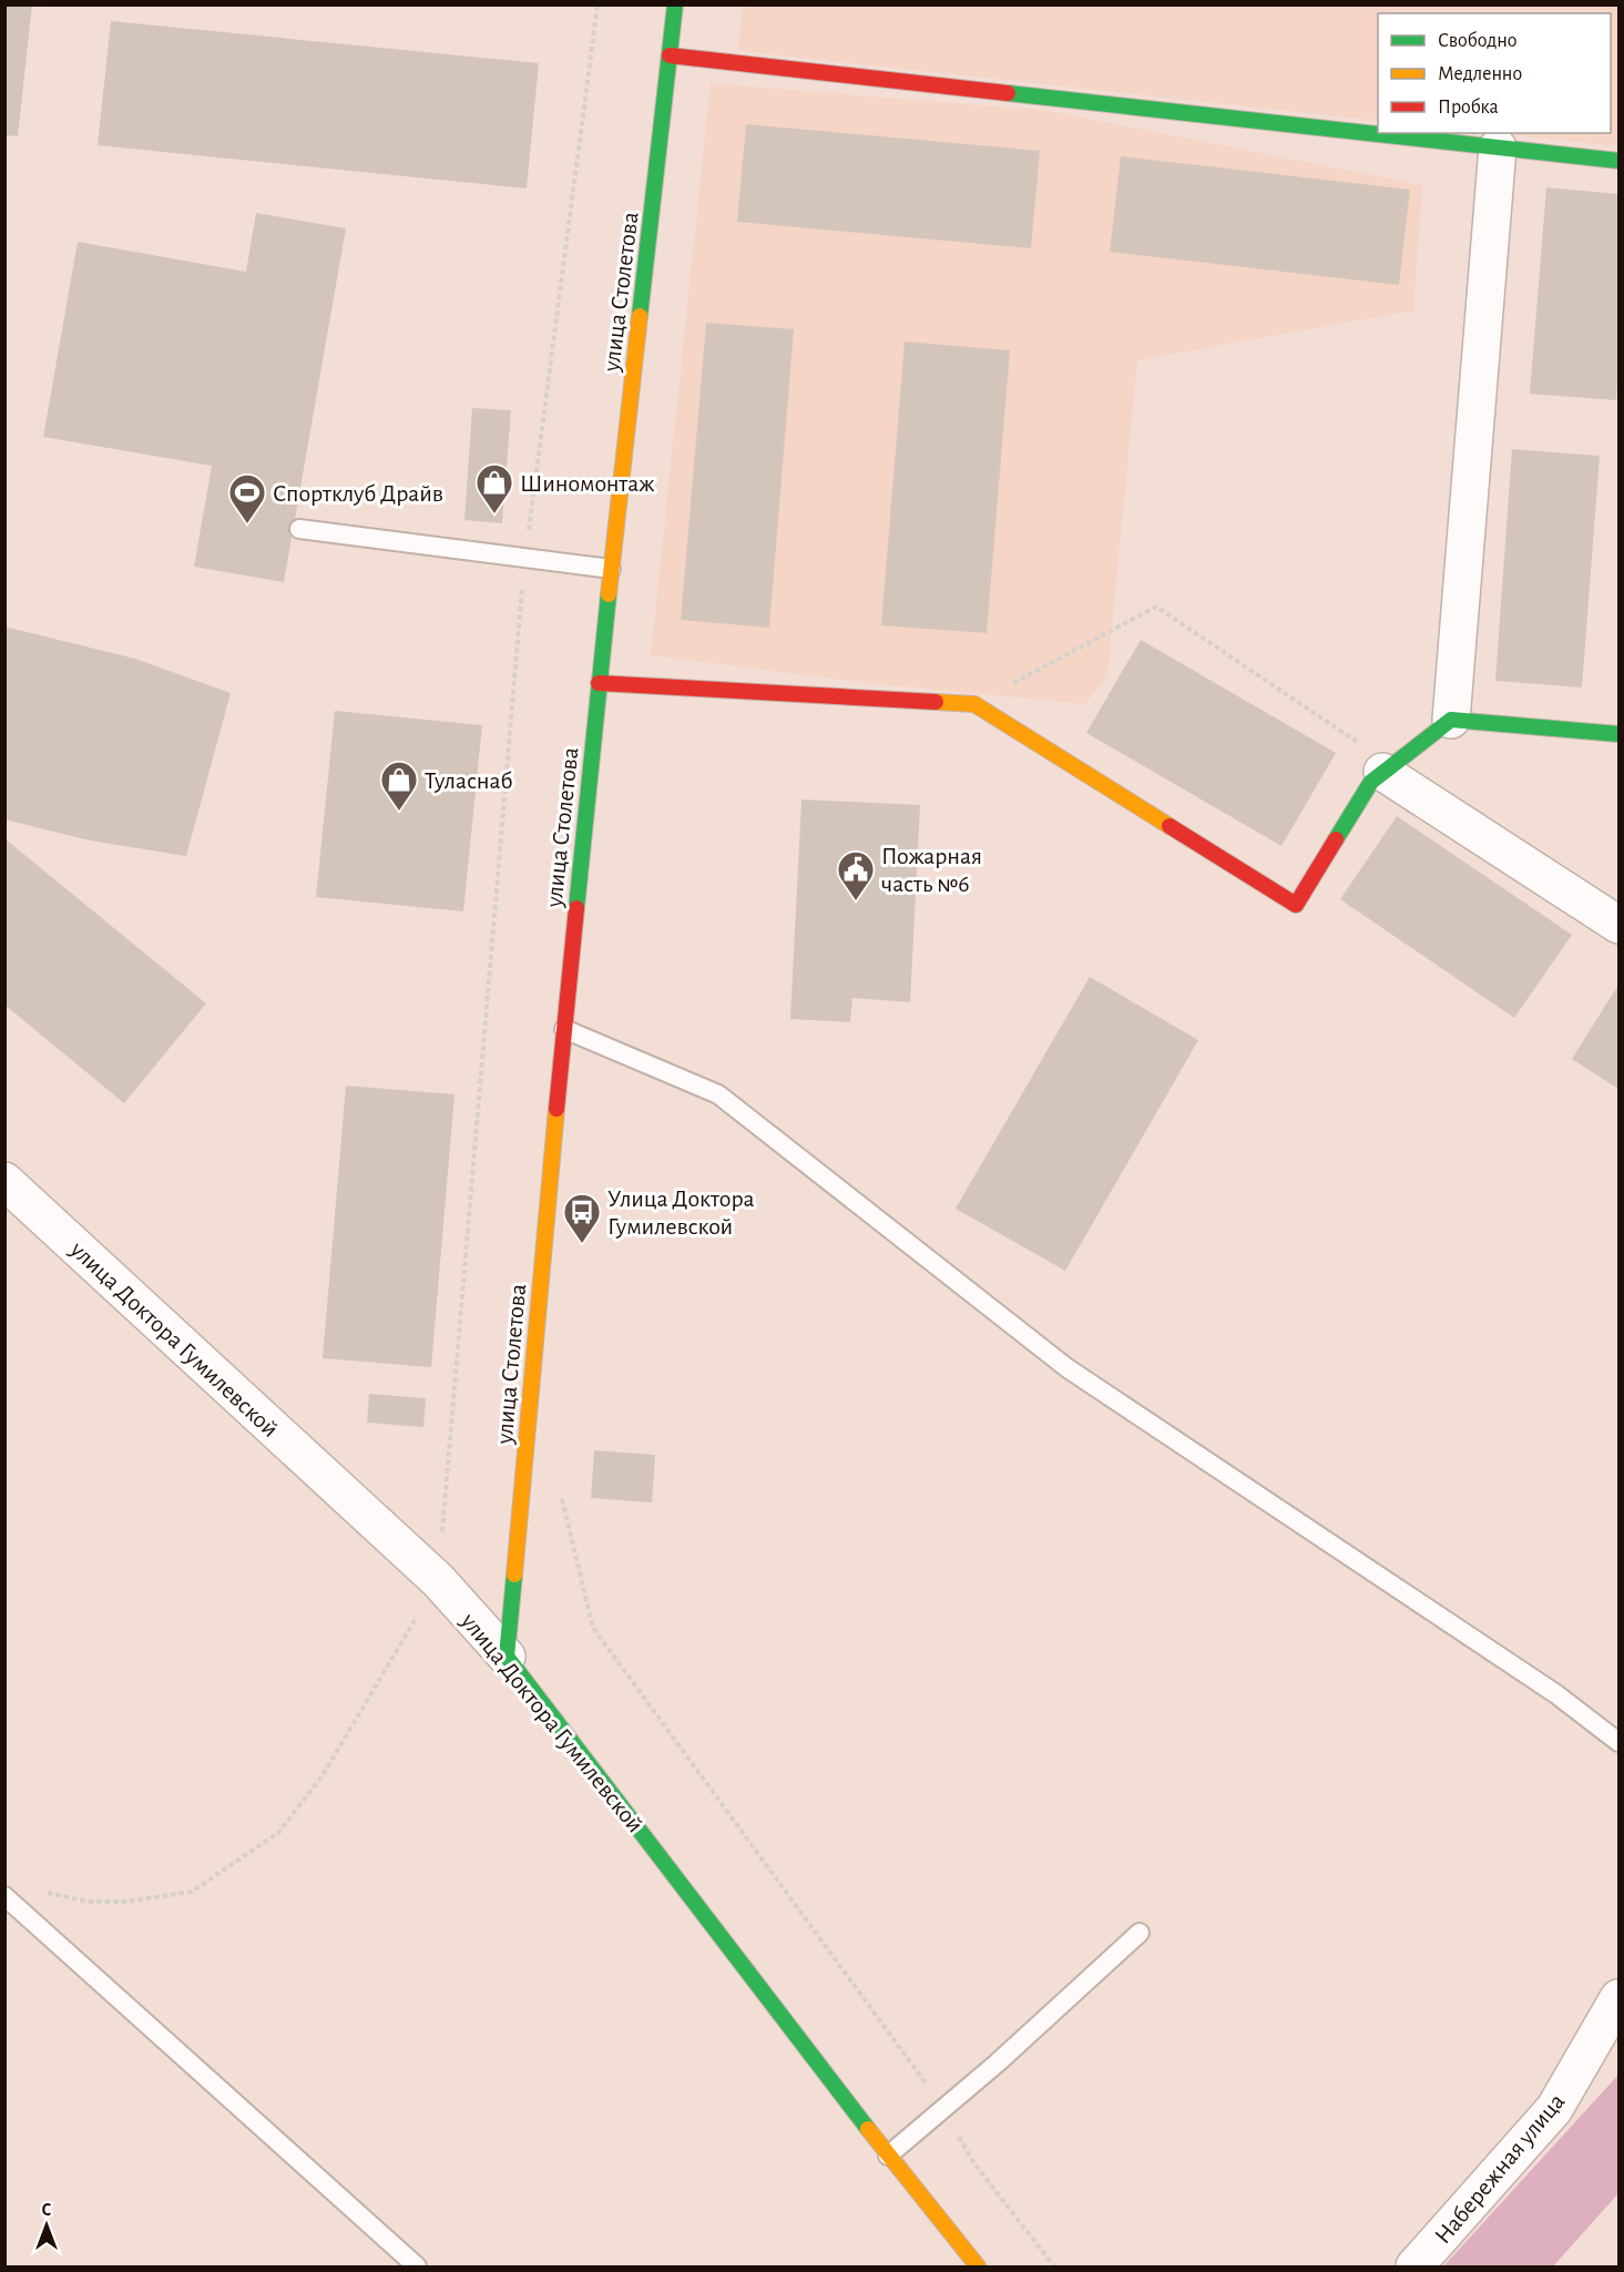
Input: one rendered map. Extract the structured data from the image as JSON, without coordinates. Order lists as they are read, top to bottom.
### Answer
{
  "streets": {
    "main road": ["улица Столетова", "улица Доктора Гумилевской"],
    "street": ["Набережная улица"]
  },
  "crossings": [
    ["улица Столетова", "улица Доктора Гумилевской"]
  ],
  "places": {
    "shop": ["Шиномонтаж", "Туласнаб"],
    "sports": ["Спортклуб Драйв"],
    "public building": ["Пожарная часть №6"],
    "bus stop": ["Улица Доктора Гумилевской"]
  },
  "legend": ["Свободно", "Медленно", "Пробка"],
  "north": "top"
}
